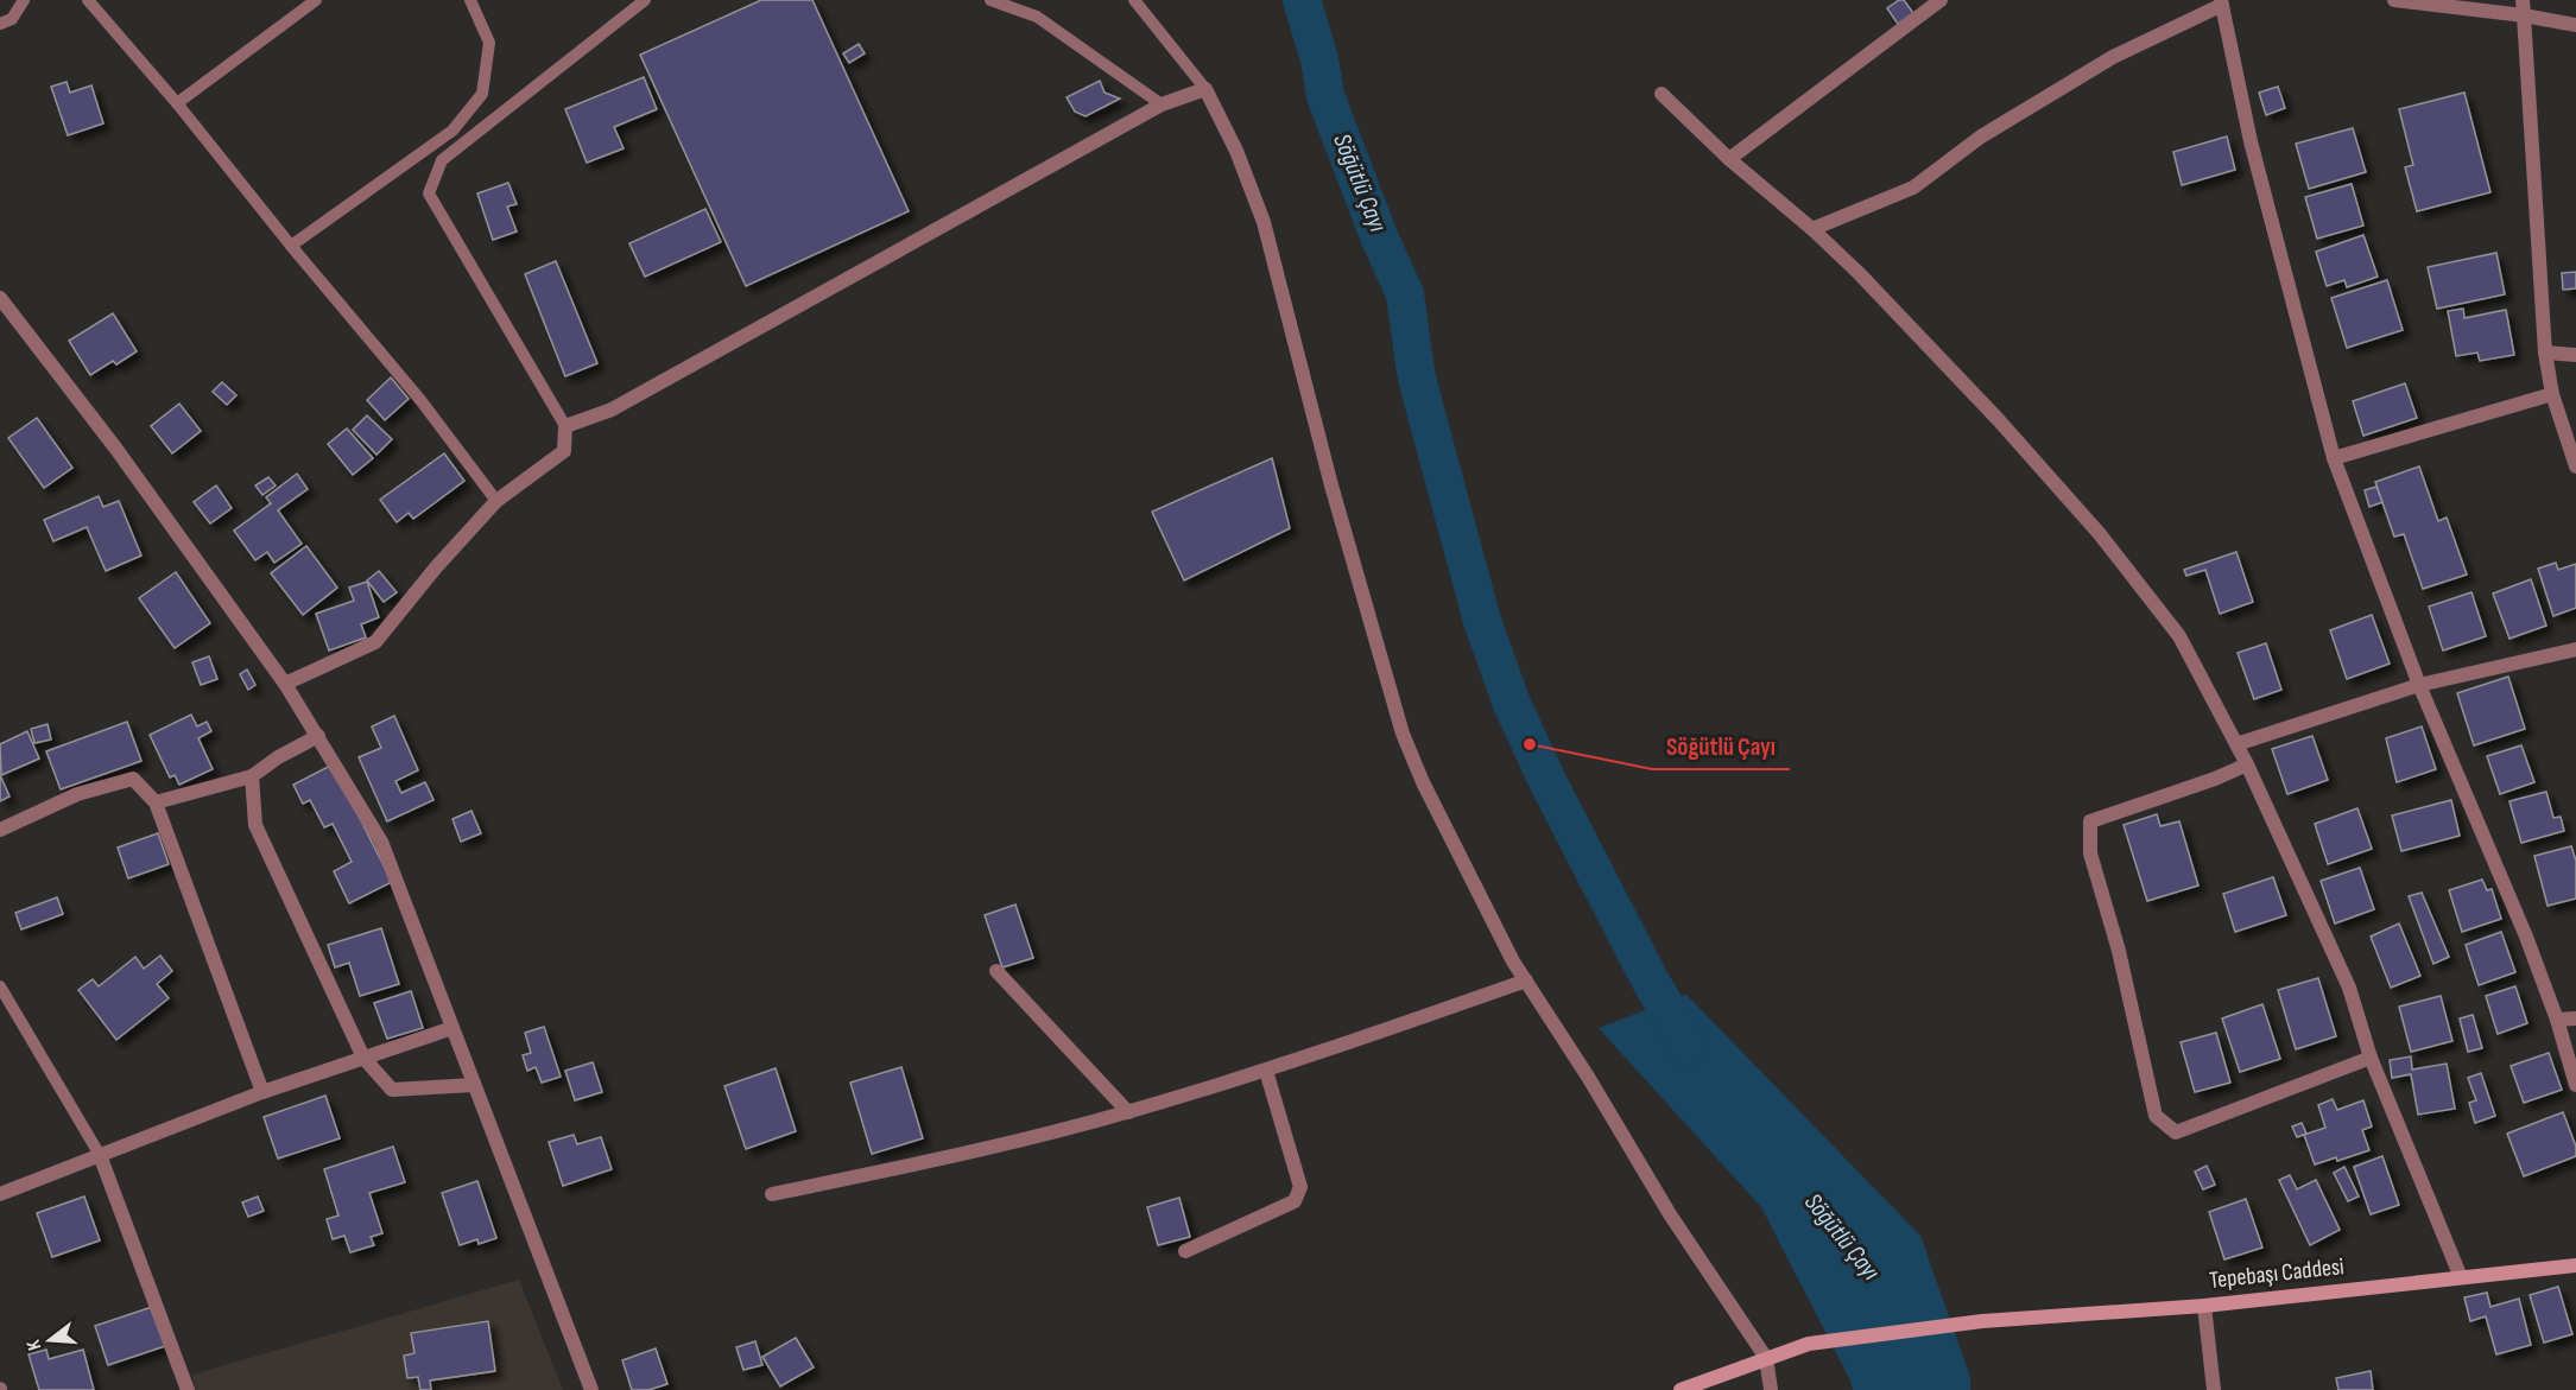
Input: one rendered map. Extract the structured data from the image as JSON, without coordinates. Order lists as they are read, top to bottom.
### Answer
{
  "streets": {
    "main road": ["Tepebaşı Caddesi"]
  },
  "water": ["Söğütlü Çayı"],
  "places": ["Söğütlü Çayı"],
  "north": "left"
}
